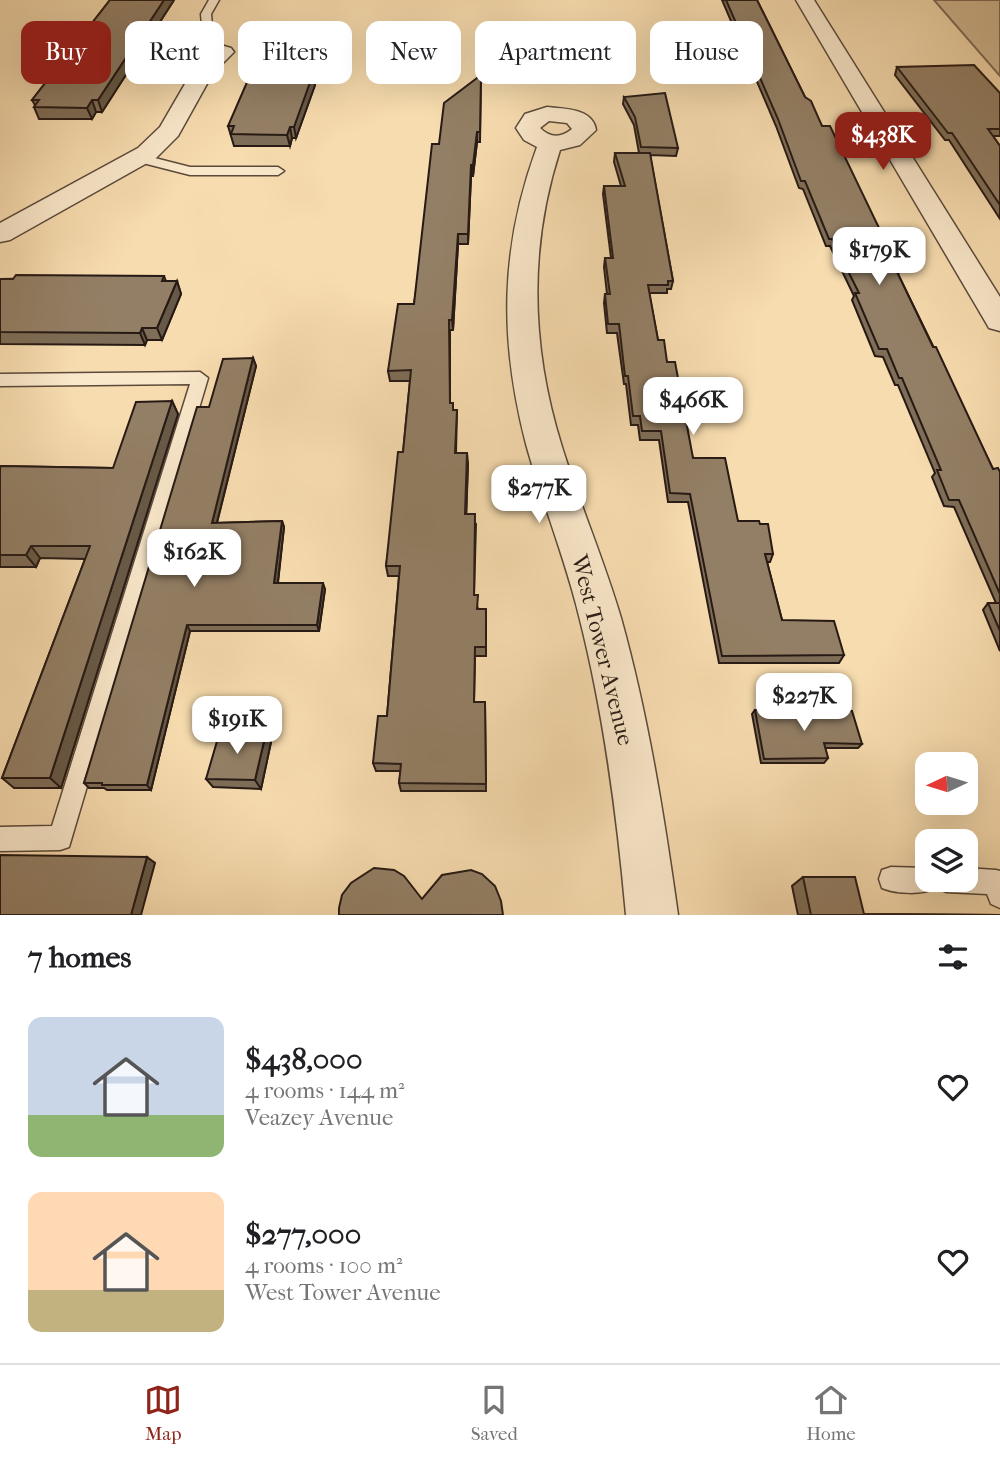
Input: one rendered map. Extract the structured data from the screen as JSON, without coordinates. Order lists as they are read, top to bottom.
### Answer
{
  "streets": {
    "street": ["West Tower Avenue"]
  },
  "north": "left",
  "page": {
    "chip": [
      "Buy",
      "Rent",
      "Filters",
      "New",
      "Apartment",
      "House"
    ],
    "price": [
      "$438K",
      "$179K",
      "$466K",
      "$277K",
      "$162K",
      "$227K",
      "$191K"
    ],
    "heading": "7 homes",
    "list": [
      {
        "name": "$438,000",
        "note": "4 rooms · 144 m² · Veazey Avenue"
      },
      {
        "name": "$277,000",
        "note": "4 rooms · 100 m² · West Tower Avenue"
      }
    ],
    "tabs": ["Map", "Saved", "Home"]
  }
}
